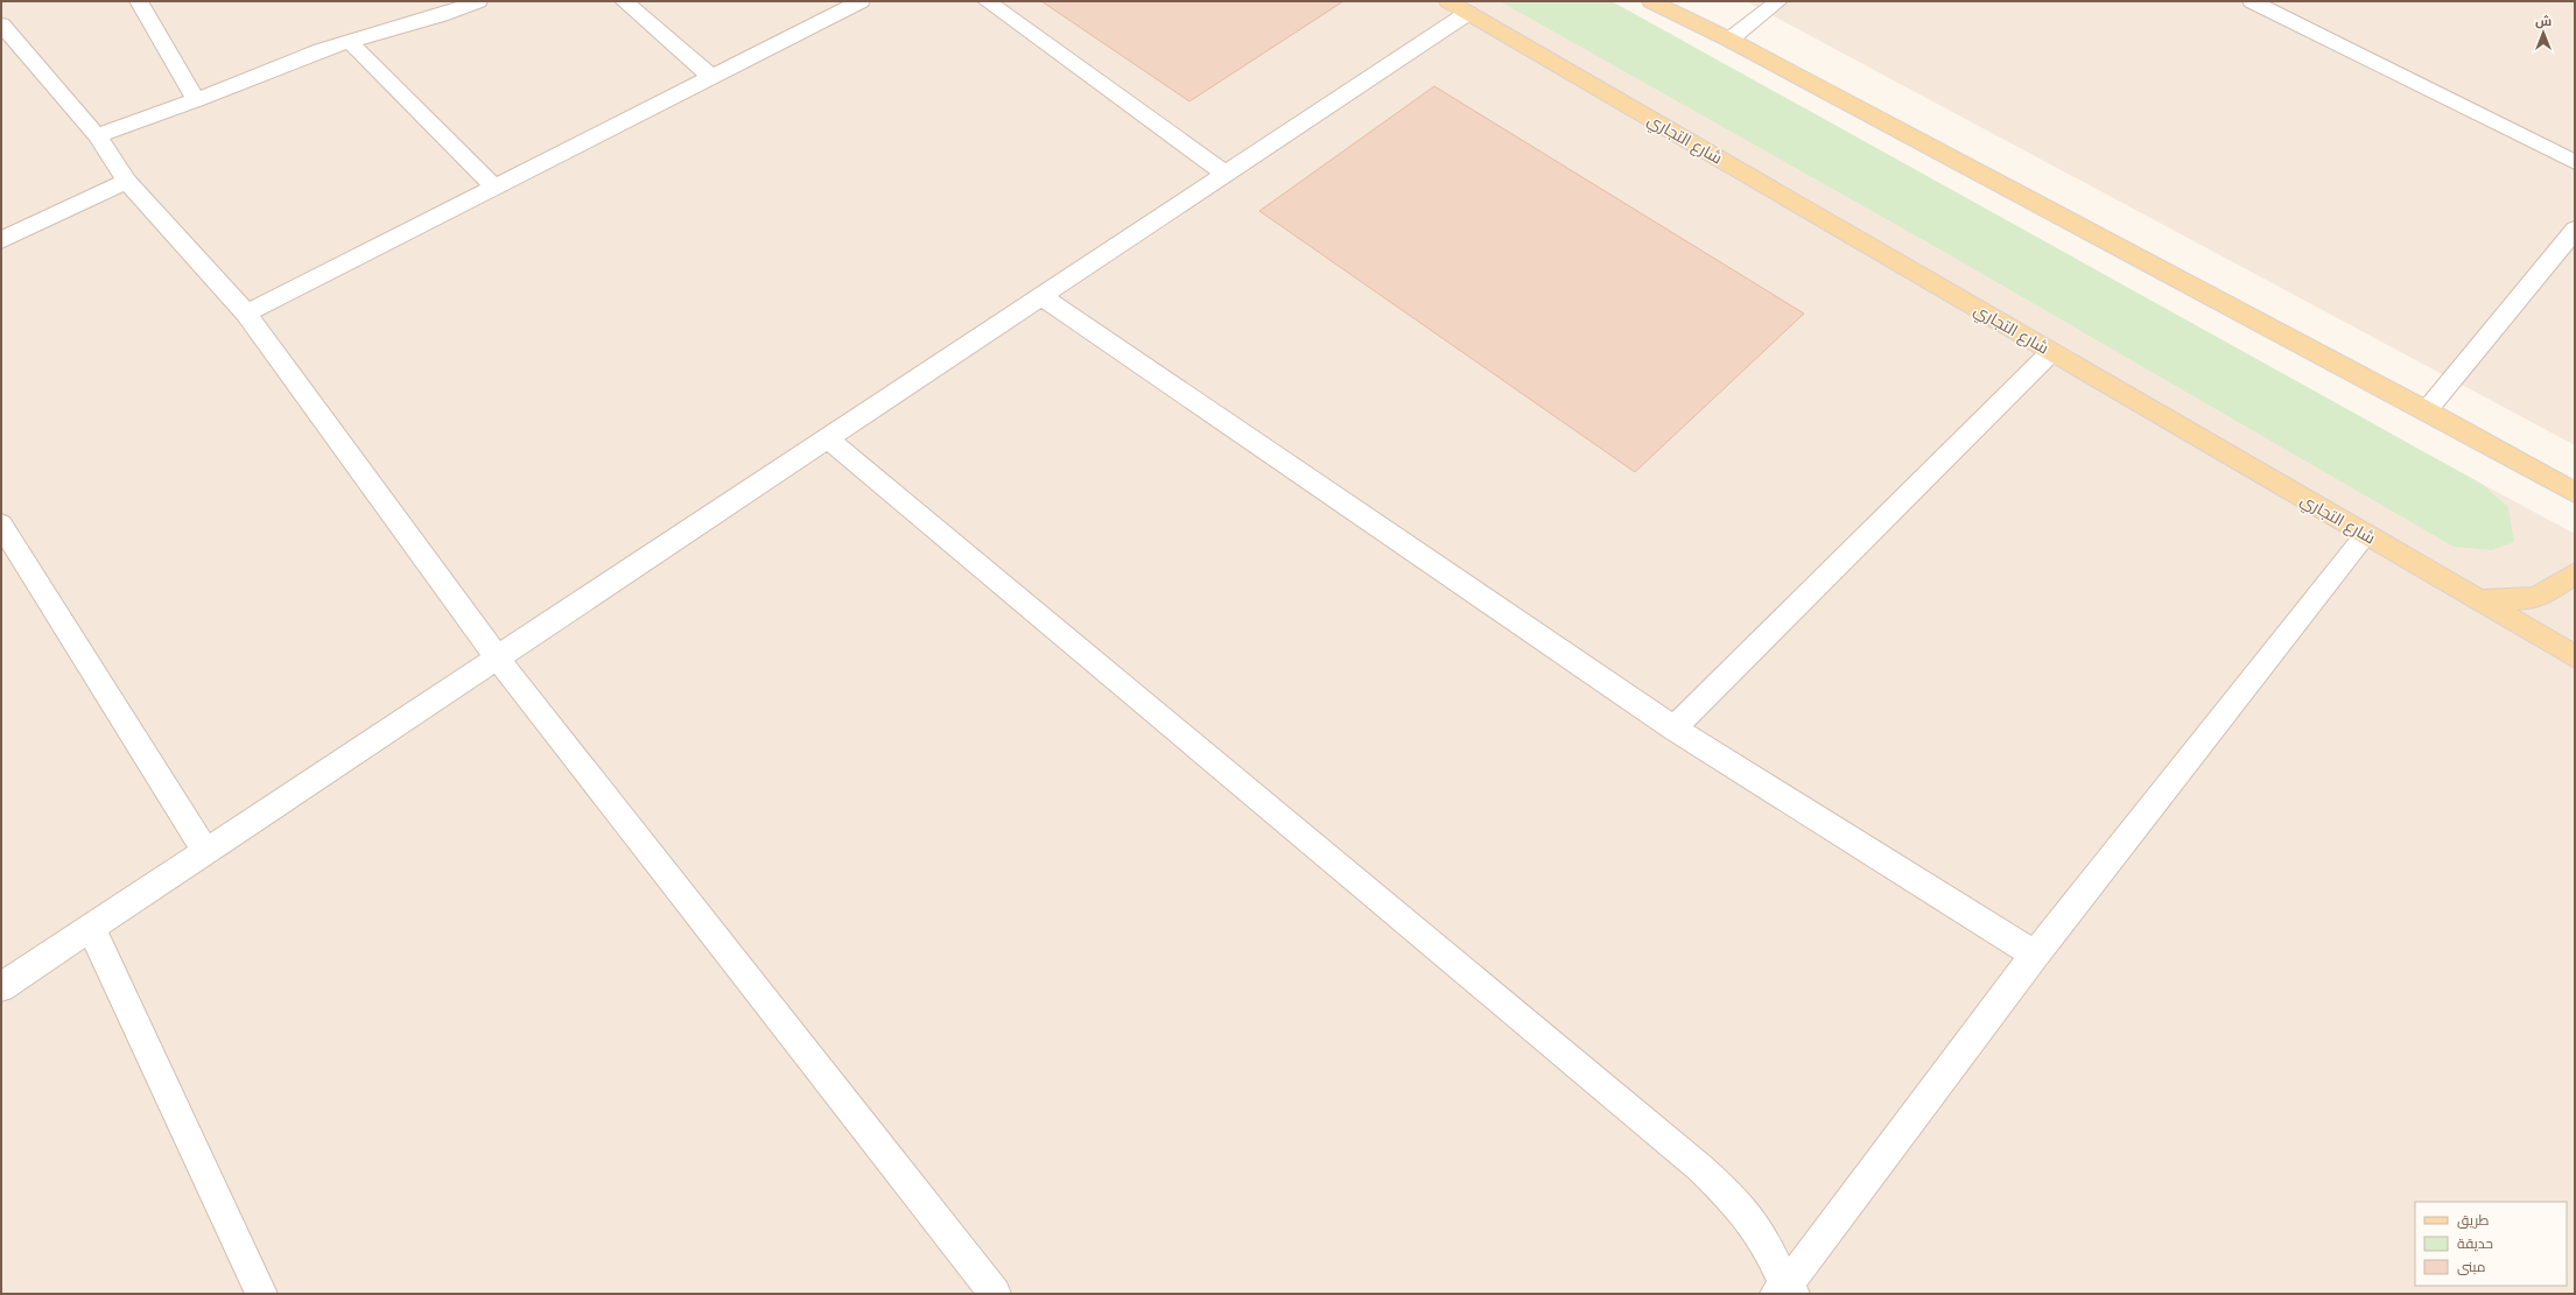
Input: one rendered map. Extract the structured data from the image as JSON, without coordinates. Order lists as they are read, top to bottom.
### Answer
{
  "streets": {
    "main road": ["شارع التجاري"]
  },
  "legend": ["طريق", "حديقة", "مبنى"],
  "north": "top"
}
